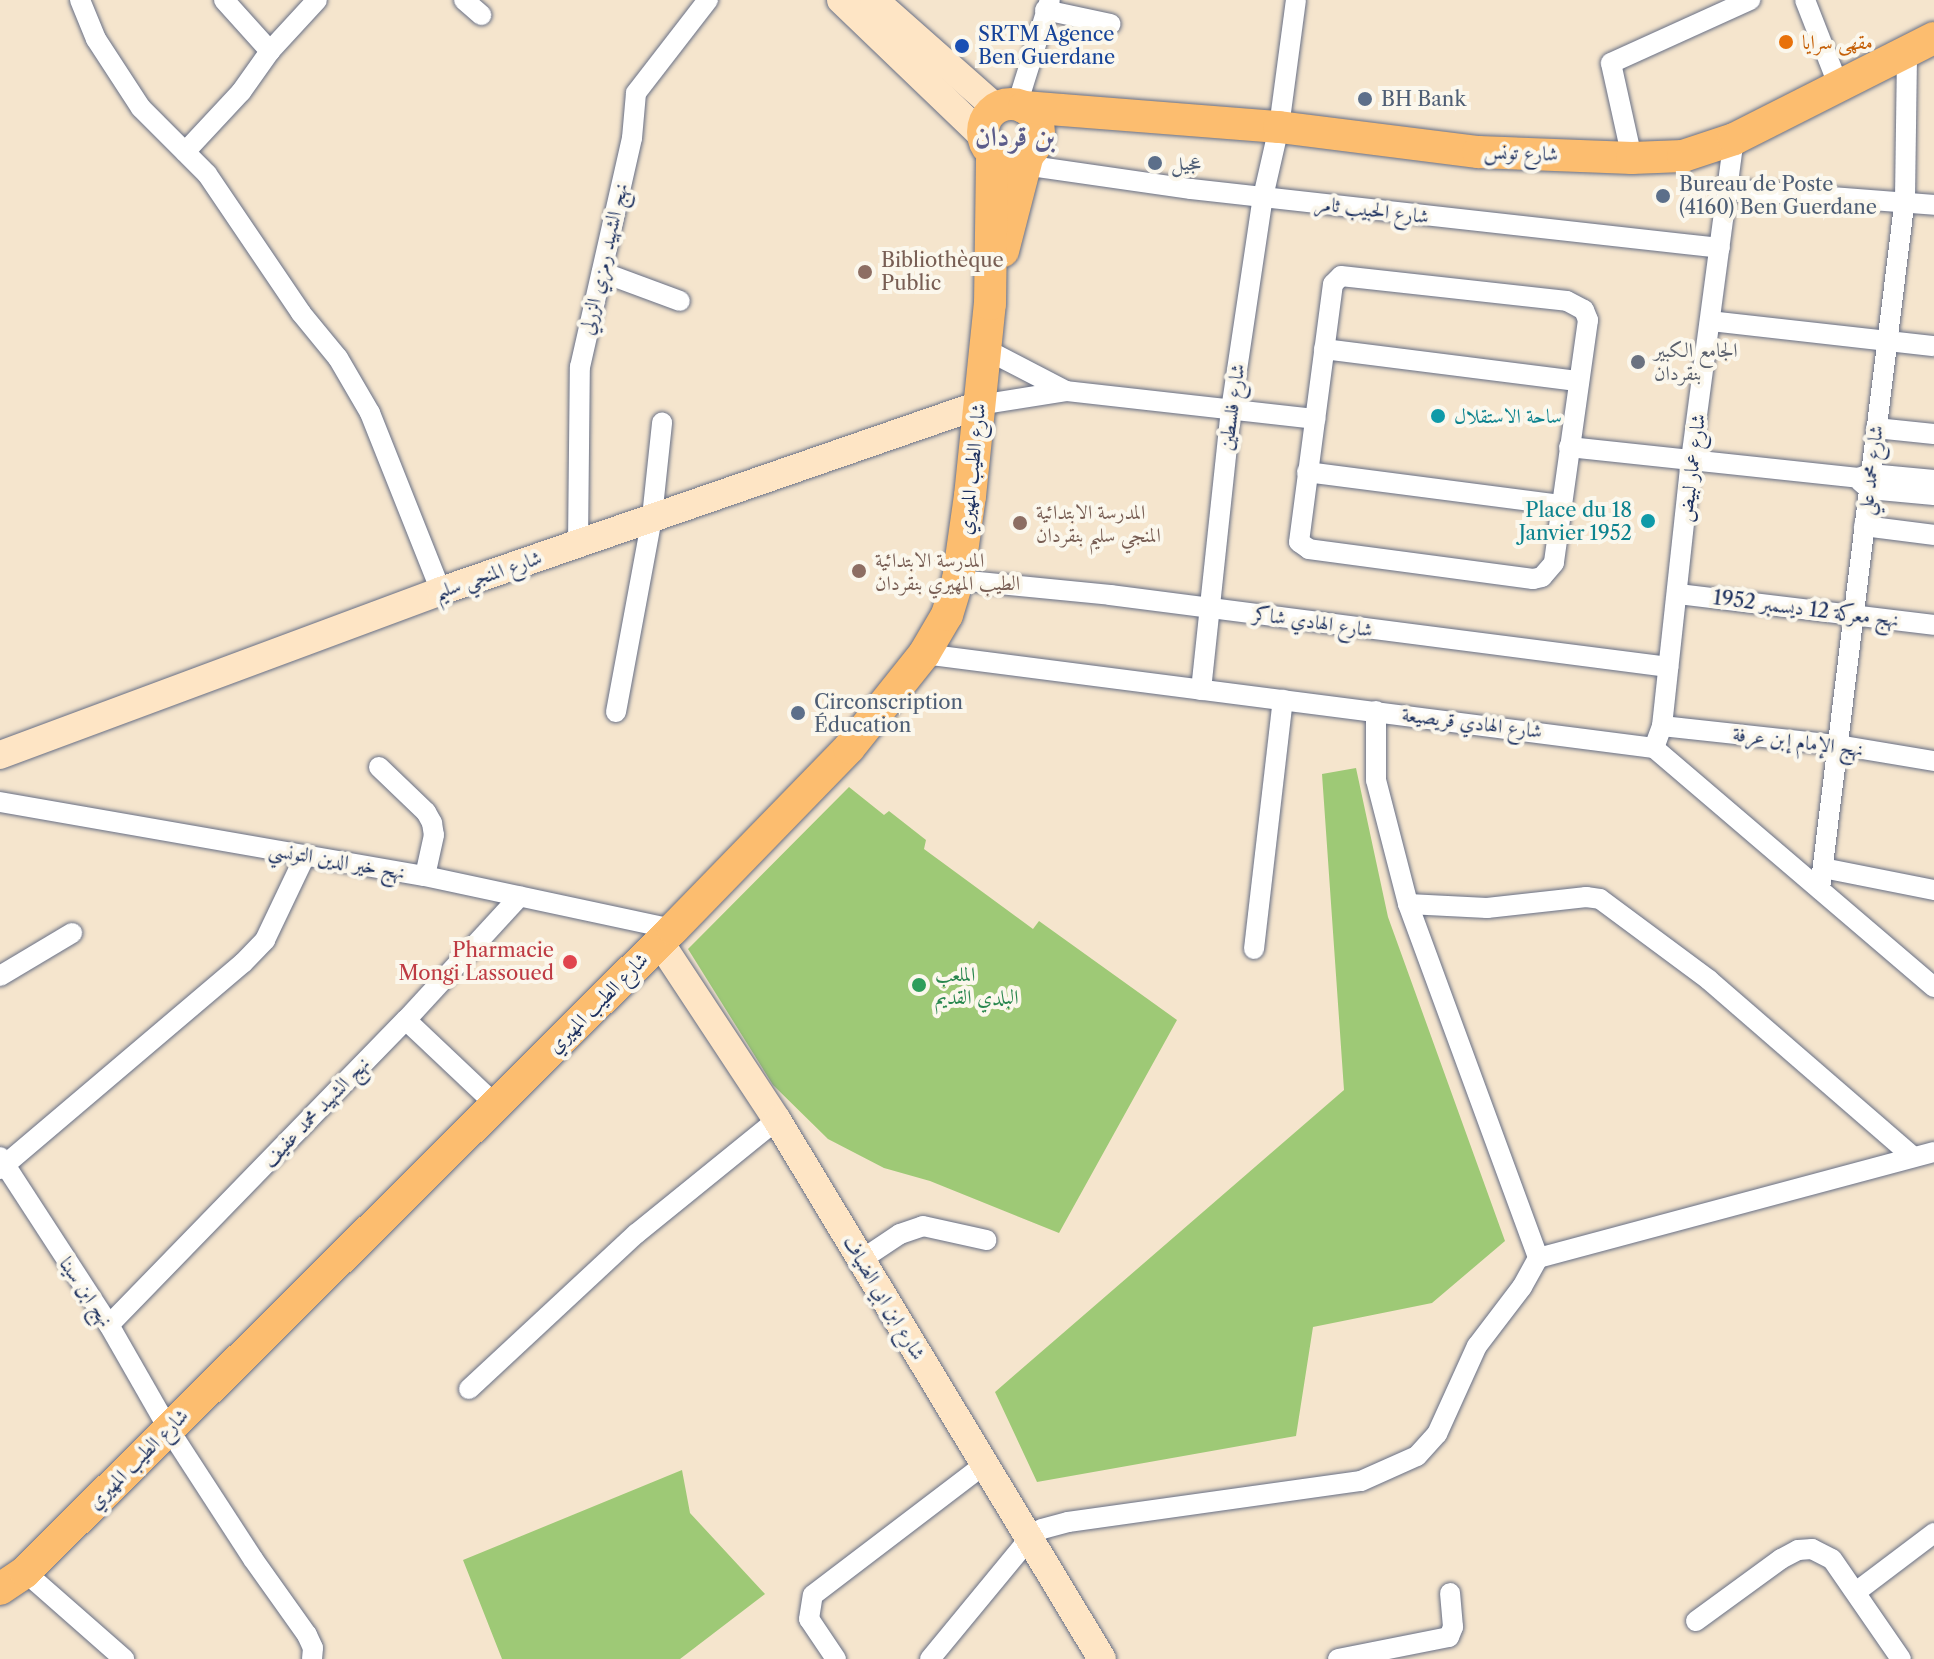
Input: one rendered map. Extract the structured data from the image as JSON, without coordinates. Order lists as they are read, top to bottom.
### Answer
{
  "streets": {
    "main road": ["شارع تونس", "شارع الطيب المهيري"],
    "street": [
      "شارع الحبيب ثامر",
      "نهج الشهيد رمزي الزرلي",
      "شارع فلسطين",
      "شارع عمار لبيض",
      "شارع محمد علي",
      "شارع المنجي سليم",
      "نهج معركة 12 ديسمبر 1952",
      "شارع الهادي شاكر",
      "شارع الهادي قريصيعة",
      "نهج الإمام إبن عرفة",
      "نهج خير الدين التونسي",
      "نهج الشهيد محمد عفيف",
      "نهج ابن سينا",
      "شارع ابن ابي الضياف"
    ]
  },
  "crossings": [
    ["شارع تونس", "شارع الحبيب ثامر"],
    ["شارع تونس", "شارع فلسطين"],
    ["شارع تونس", "شارع عمار لبيض"],
    ["شارع تونس", "شارع الطيب المهيري"],
    ["شارع تونس", "شارع محمد علي"],
    ["شارع الحبيب ثامر", "شارع فلسطين"],
    ["شارع الحبيب ثامر", "شارع عمار لبيض"],
    ["شارع الحبيب ثامر", "شارع الطيب المهيري"],
    ["نهج الشهيد رمزي الزرلي", "شارع المنجي سليم"],
    ["شارع فلسطين", "شارع الهادي شاكر"],
    ["شارع فلسطين", "شارع الهادي قريصيعة"],
    ["شارع عمار لبيض", "نهج معركة 12 ديسمبر 1952"],
    ["شارع عمار لبيض", "شارع الهادي شاكر"],
    ["شارع عمار لبيض", "شارع الهادي قريصيعة"],
    ["شارع عمار لبيض", "نهج الإمام إبن عرفة"],
    ["شارع الطيب المهيري", "شارع المنجي سليم"],
    ["شارع الطيب المهيري", "شارع الهادي شاكر"],
    ["شارع الطيب المهيري", "شارع الهادي قريصيعة"],
    ["شارع الطيب المهيري", "نهج خير الدين التونسي"],
    ["شارع الطيب المهيري", "نهج ابن سينا"],
    ["شارع الطيب المهيري", "شارع ابن ابي الضياف"],
    ["شارع محمد علي", "نهج معركة 12 ديسمبر 1952"],
    ["شارع محمد علي", "نهج الإمام إبن عرفة"],
    ["نهج خير الدين التونسي", "نهج الشهيد محمد عفيف"],
    ["نهج خير الدين التونسي", "شارع ابن ابي الضياف"],
    ["نهج الشهيد محمد عفيف", "نهج ابن سينا"]
  ],
  "districts": ["بن قردان"],
  "places": [
    "مقهى سرايا",
    "SRTM Agence Ben Guerdane",
    "BH Bank",
    "عجيل",
    "Bureau de Poste (4160) Ben Guerdane",
    "Bibliothèque Public",
    "الجامع الكبير بنقردان",
    "ساحة الاستقلال",
    "Place du 18 Janvier 1952",
    "المدرسة الابتدائية المنجي سليم بنقردان",
    "المدرسة الابتدائية الطيب المهيري بنقردان",
    "Circonscription Éducation",
    "Pharmacie Mongi Lassoued",
    "الملعب البلدي القديم"
  ]
}
